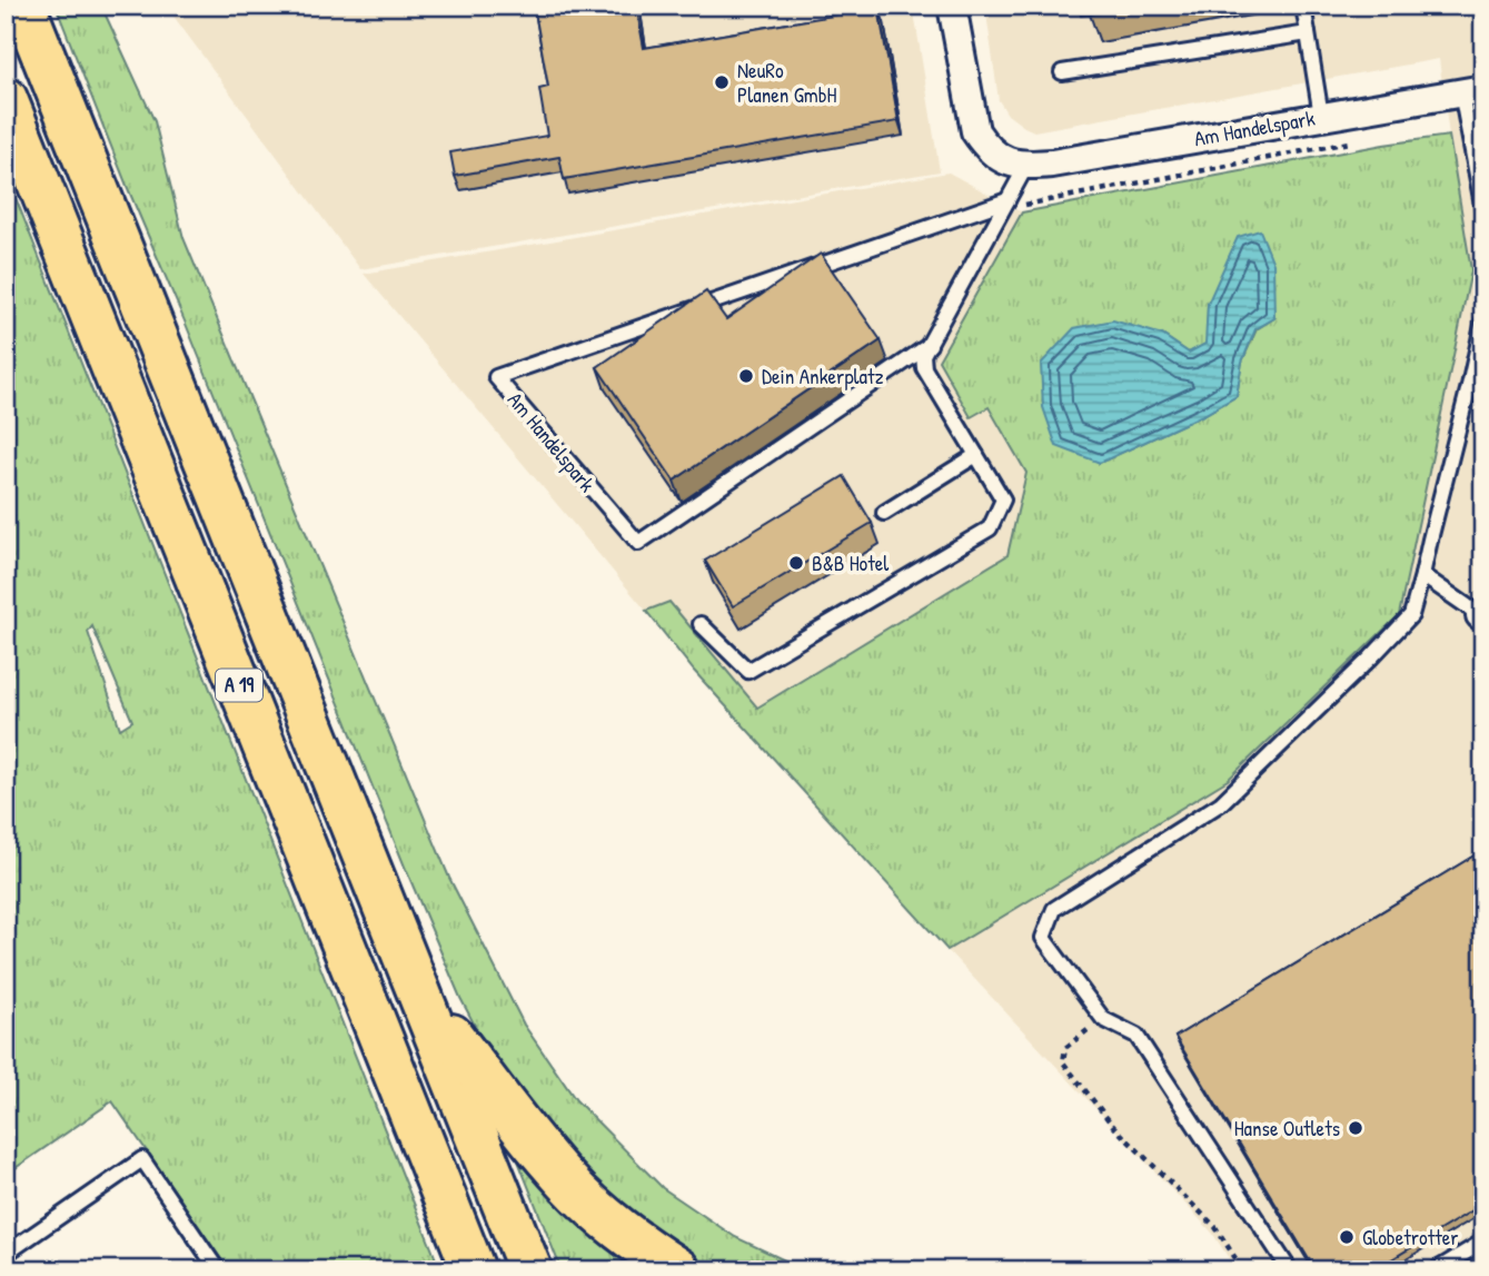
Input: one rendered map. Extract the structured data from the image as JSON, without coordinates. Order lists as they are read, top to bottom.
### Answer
{
  "streets": {
    "highway": ["A 19"],
    "street": ["Am Handelspark"]
  },
  "places": [
    "NeuRo Planen GmbH",
    "Dein Ankerplatz",
    "B&B Hotel",
    "Hanse Outlets",
    "Globetrotter"
  ]
}
